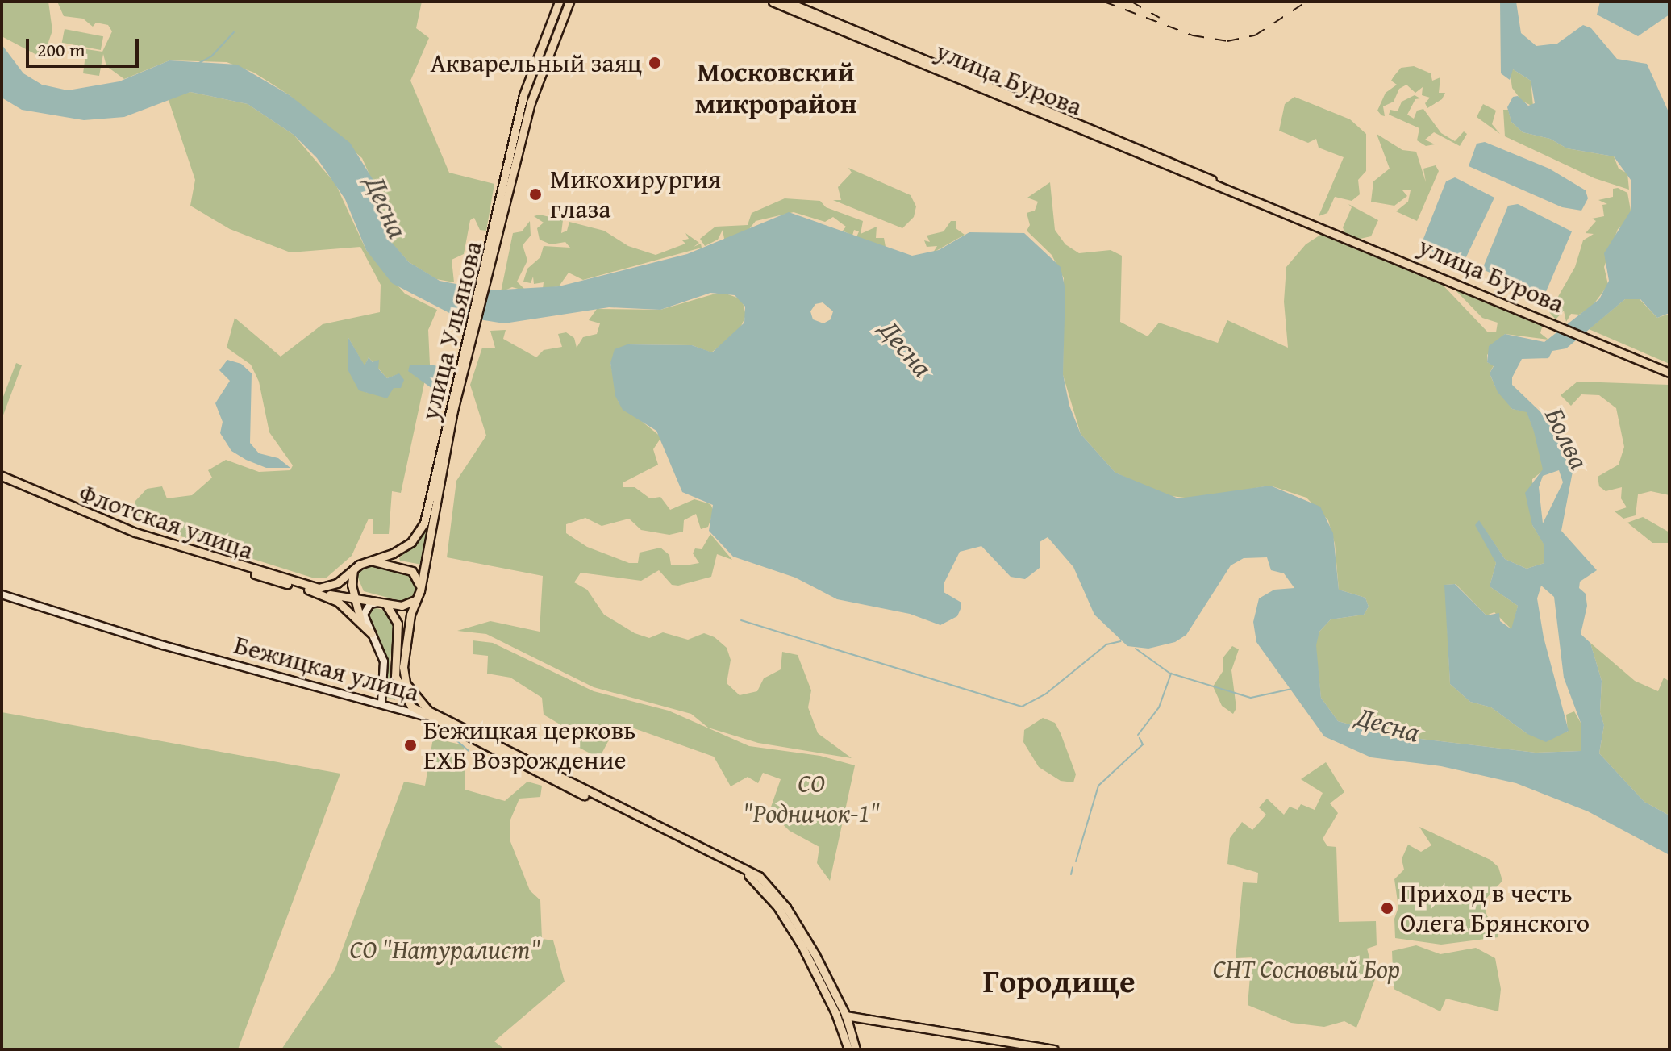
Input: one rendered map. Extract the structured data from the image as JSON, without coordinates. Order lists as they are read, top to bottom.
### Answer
{
  "streets": {
    "main road": [
      "улица Бурова",
      "улица Ульянова",
      "Флотская улица",
      "Бежицкая улица"
    ]
  },
  "crossings": [
    ["улица Ульянова", "Бежицкая улица"]
  ],
  "districts": ["Московский микрорайон", "Городище"],
  "water": ["Десна", "Болва"],
  "parks": ["СО \"Родничок-1\"", "СО \"Натуралист\"", "СНТ Сосновый Бор"],
  "places": [
    "Акварельный заяц",
    "Микохирургия глаза",
    "Бежицкая церковь ЕХБ Возрождение",
    "Приход в честь Олега Брянского"
  ],
  "scale_bar": "200 m"
}
